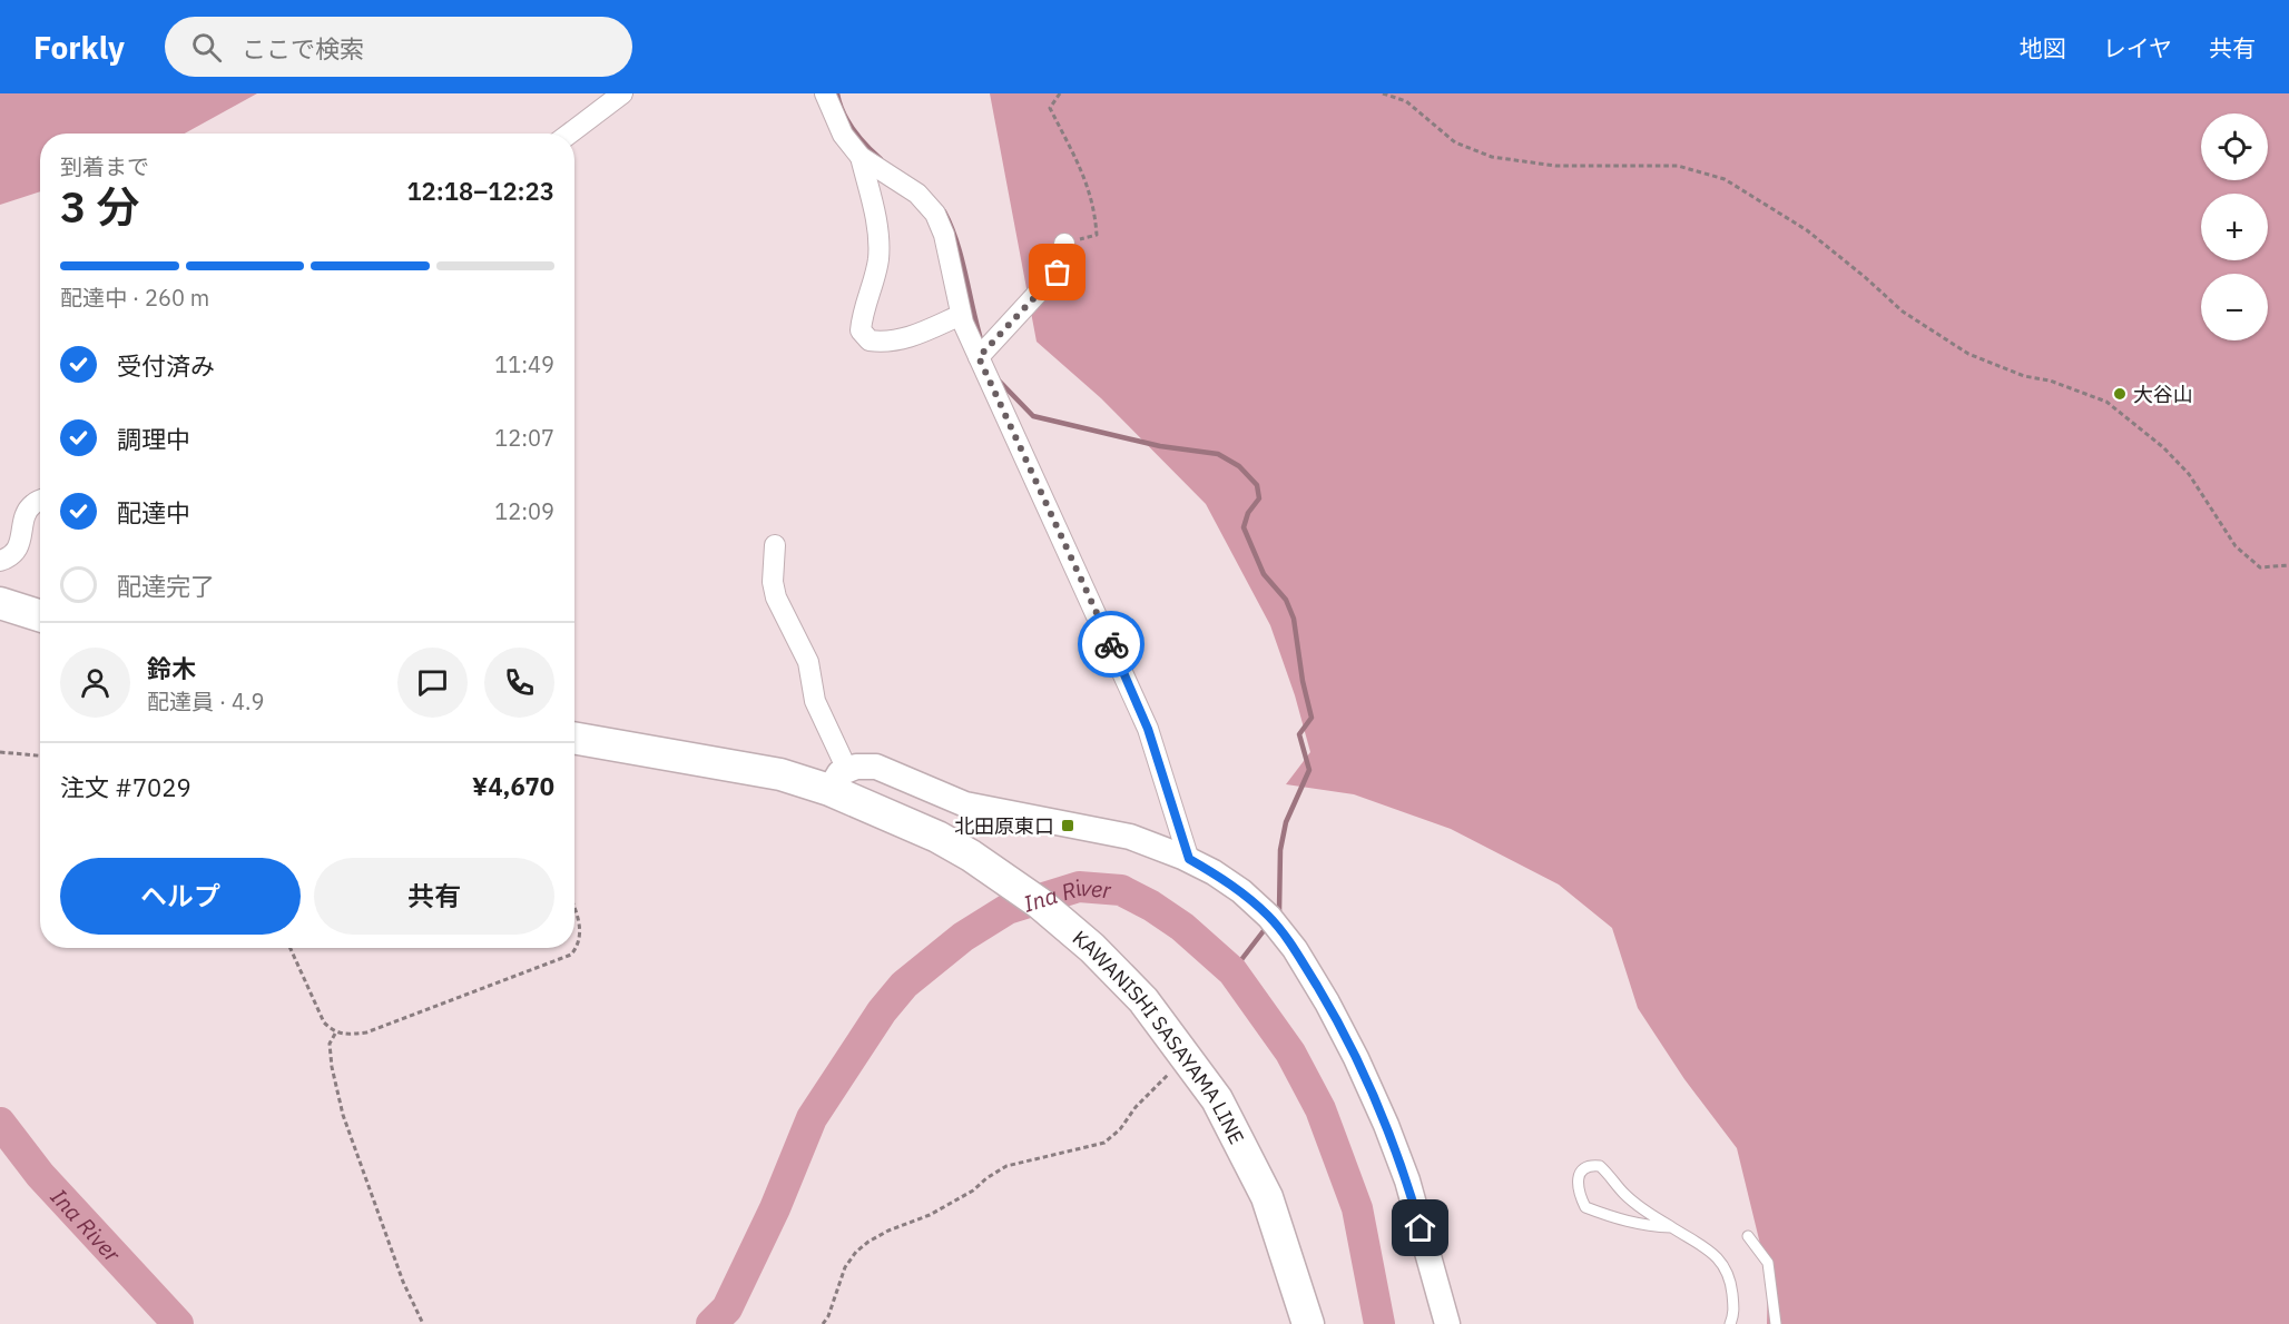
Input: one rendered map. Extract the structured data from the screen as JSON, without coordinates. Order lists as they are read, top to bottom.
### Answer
{
  "streets": {
    "main road": ["KAWANISHI SASAYAMA LINE"]
  },
  "water": ["Ina River"],
  "places": {
    "other": ["大谷山"],
    "transit": ["北田原東口"]
  },
  "page": {
    "header": "Forkly",
    "search": "ここで検索",
    "nav": ["地図", "レイヤ", "共有"],
    "map_buttons": ["+", "−"],
    "heading": ["3 分", "到着まで", "12:18–12:23"],
    "panel": [
      "鈴木",
      "配達員 · 4.9",
      "注文 #7029",
      "¥4,670"
    ],
    "bar": "配達中 · 260 m",
    "list": [
      ["受付済み", "11:49"],
      ["調理中", "12:07"],
      ["配達中", "12:09"],
      "配達完了"
    ],
    "buttons": ["ヘルプ", "共有"]
  }
}
